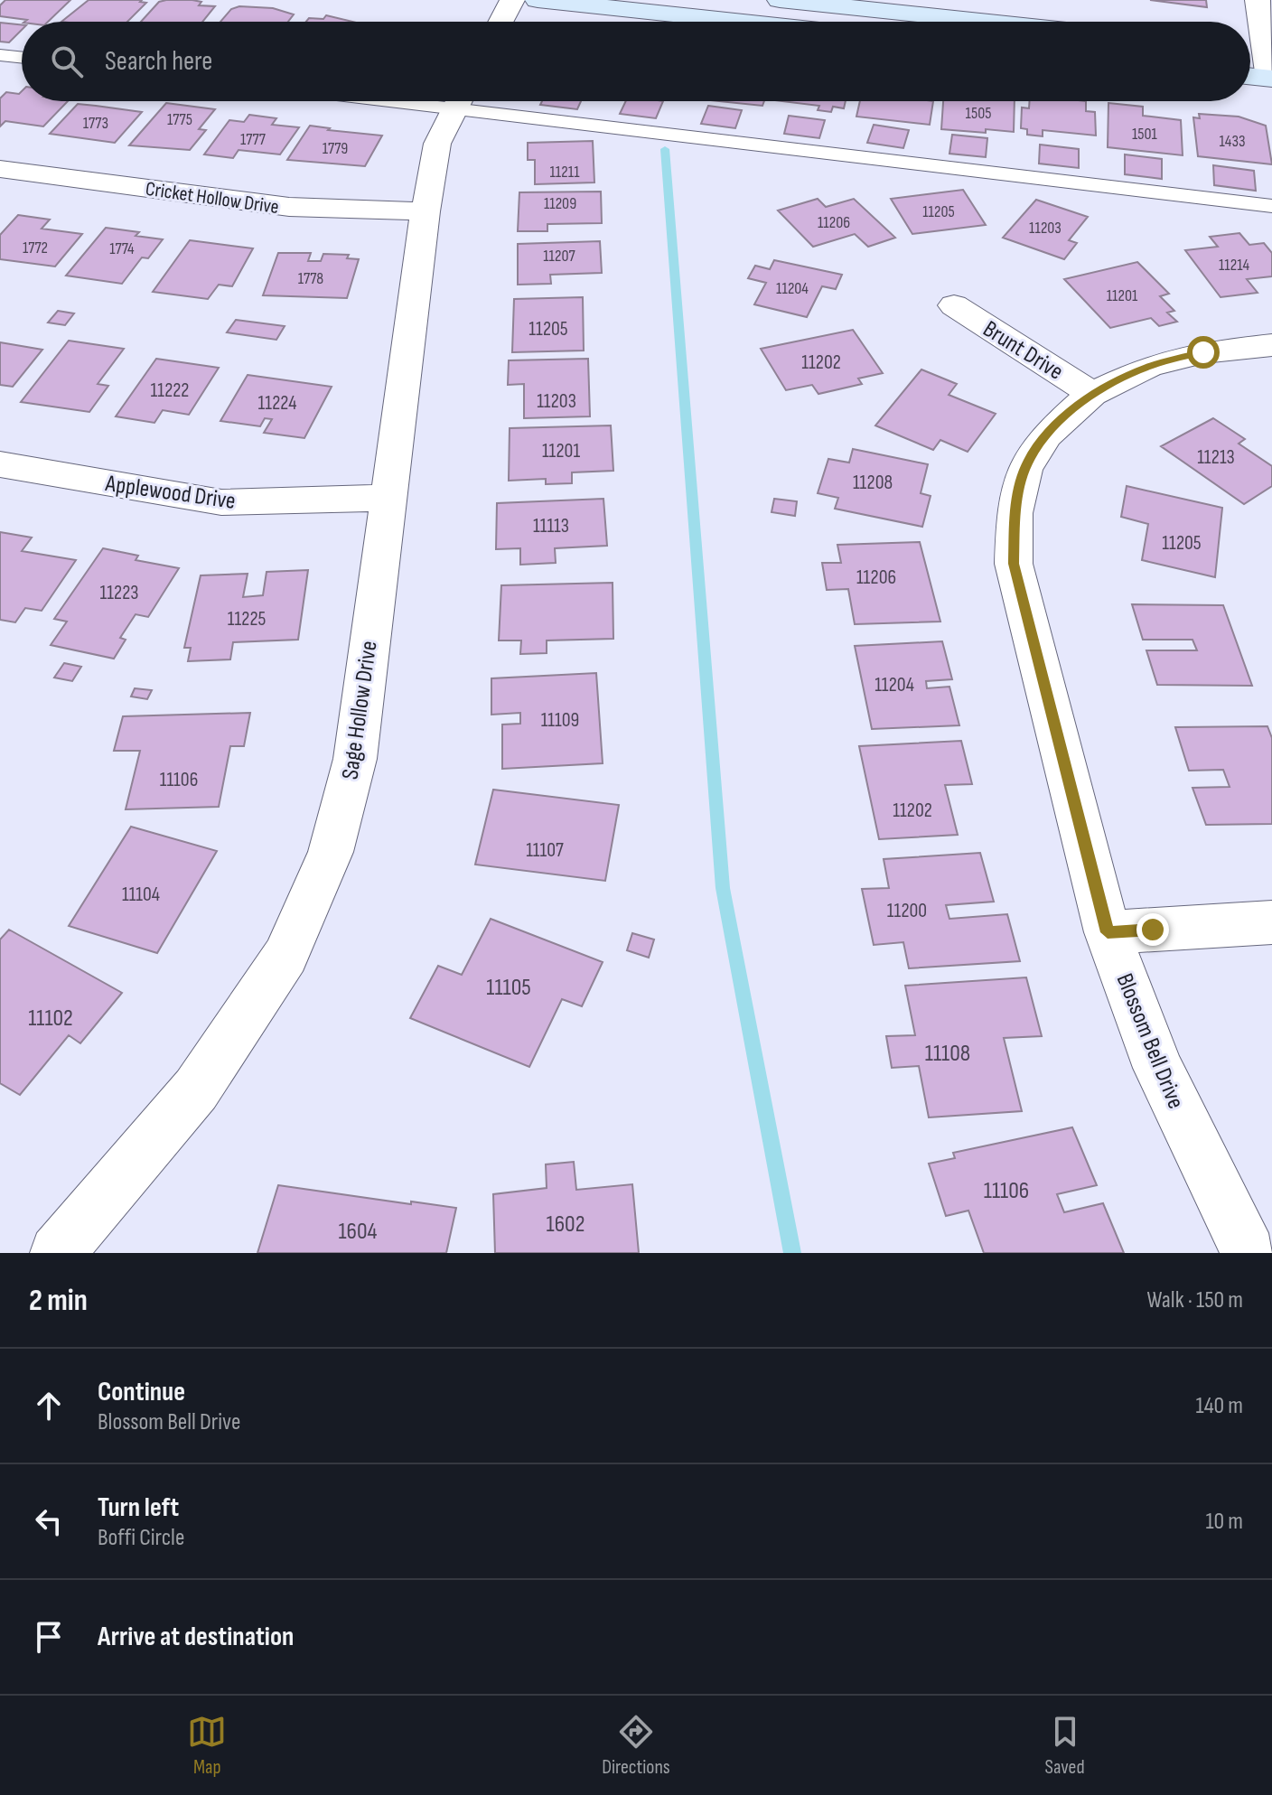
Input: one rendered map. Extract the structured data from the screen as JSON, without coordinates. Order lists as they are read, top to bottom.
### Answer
{
  "streets": {
    "street": [
      "Cricket Hollow Drive",
      "Brunt Drive",
      "Applewood Drive",
      "Sage Hollow Drive",
      "Blossom Bell Drive"
    ]
  },
  "crossings": [
    ["Cricket Hollow Drive", "Sage Hollow Drive"],
    ["Brunt Drive", "Blossom Bell Drive"],
    ["Applewood Drive", "Sage Hollow Drive"]
  ],
  "house_numbers": [
    "1505",
    "1775",
    "1773",
    "1501",
    "1777",
    "1433",
    "1779",
    "11211",
    "11209",
    "11205",
    "11206",
    "11203",
    "1772",
    "1774",
    "11207",
    "11214",
    "1778",
    "11204",
    "11201",
    "11205",
    "11202",
    "11222",
    "11203",
    "11224",
    "11201",
    "11213",
    "11208",
    "11113",
    "11205",
    "11206",
    "11223",
    "11225",
    "11204",
    "11109",
    "11106",
    "11202",
    "11107",
    "11104",
    "11200",
    "11105",
    "11102",
    "11108",
    "11106",
    "1602",
    "1604"
  ],
  "page": {
    "search": "Search here",
    "heading": ["2 min", "Walk · 150 m"],
    "list": [
      ["Continue", "Blossom Bell Drive", "140 m"],
      ["Turn left", "Boffi Circle", "10 m"],
      "Arrive at destination"
    ],
    "nav": ["Map", "Directions", "Saved"]
  }
}
